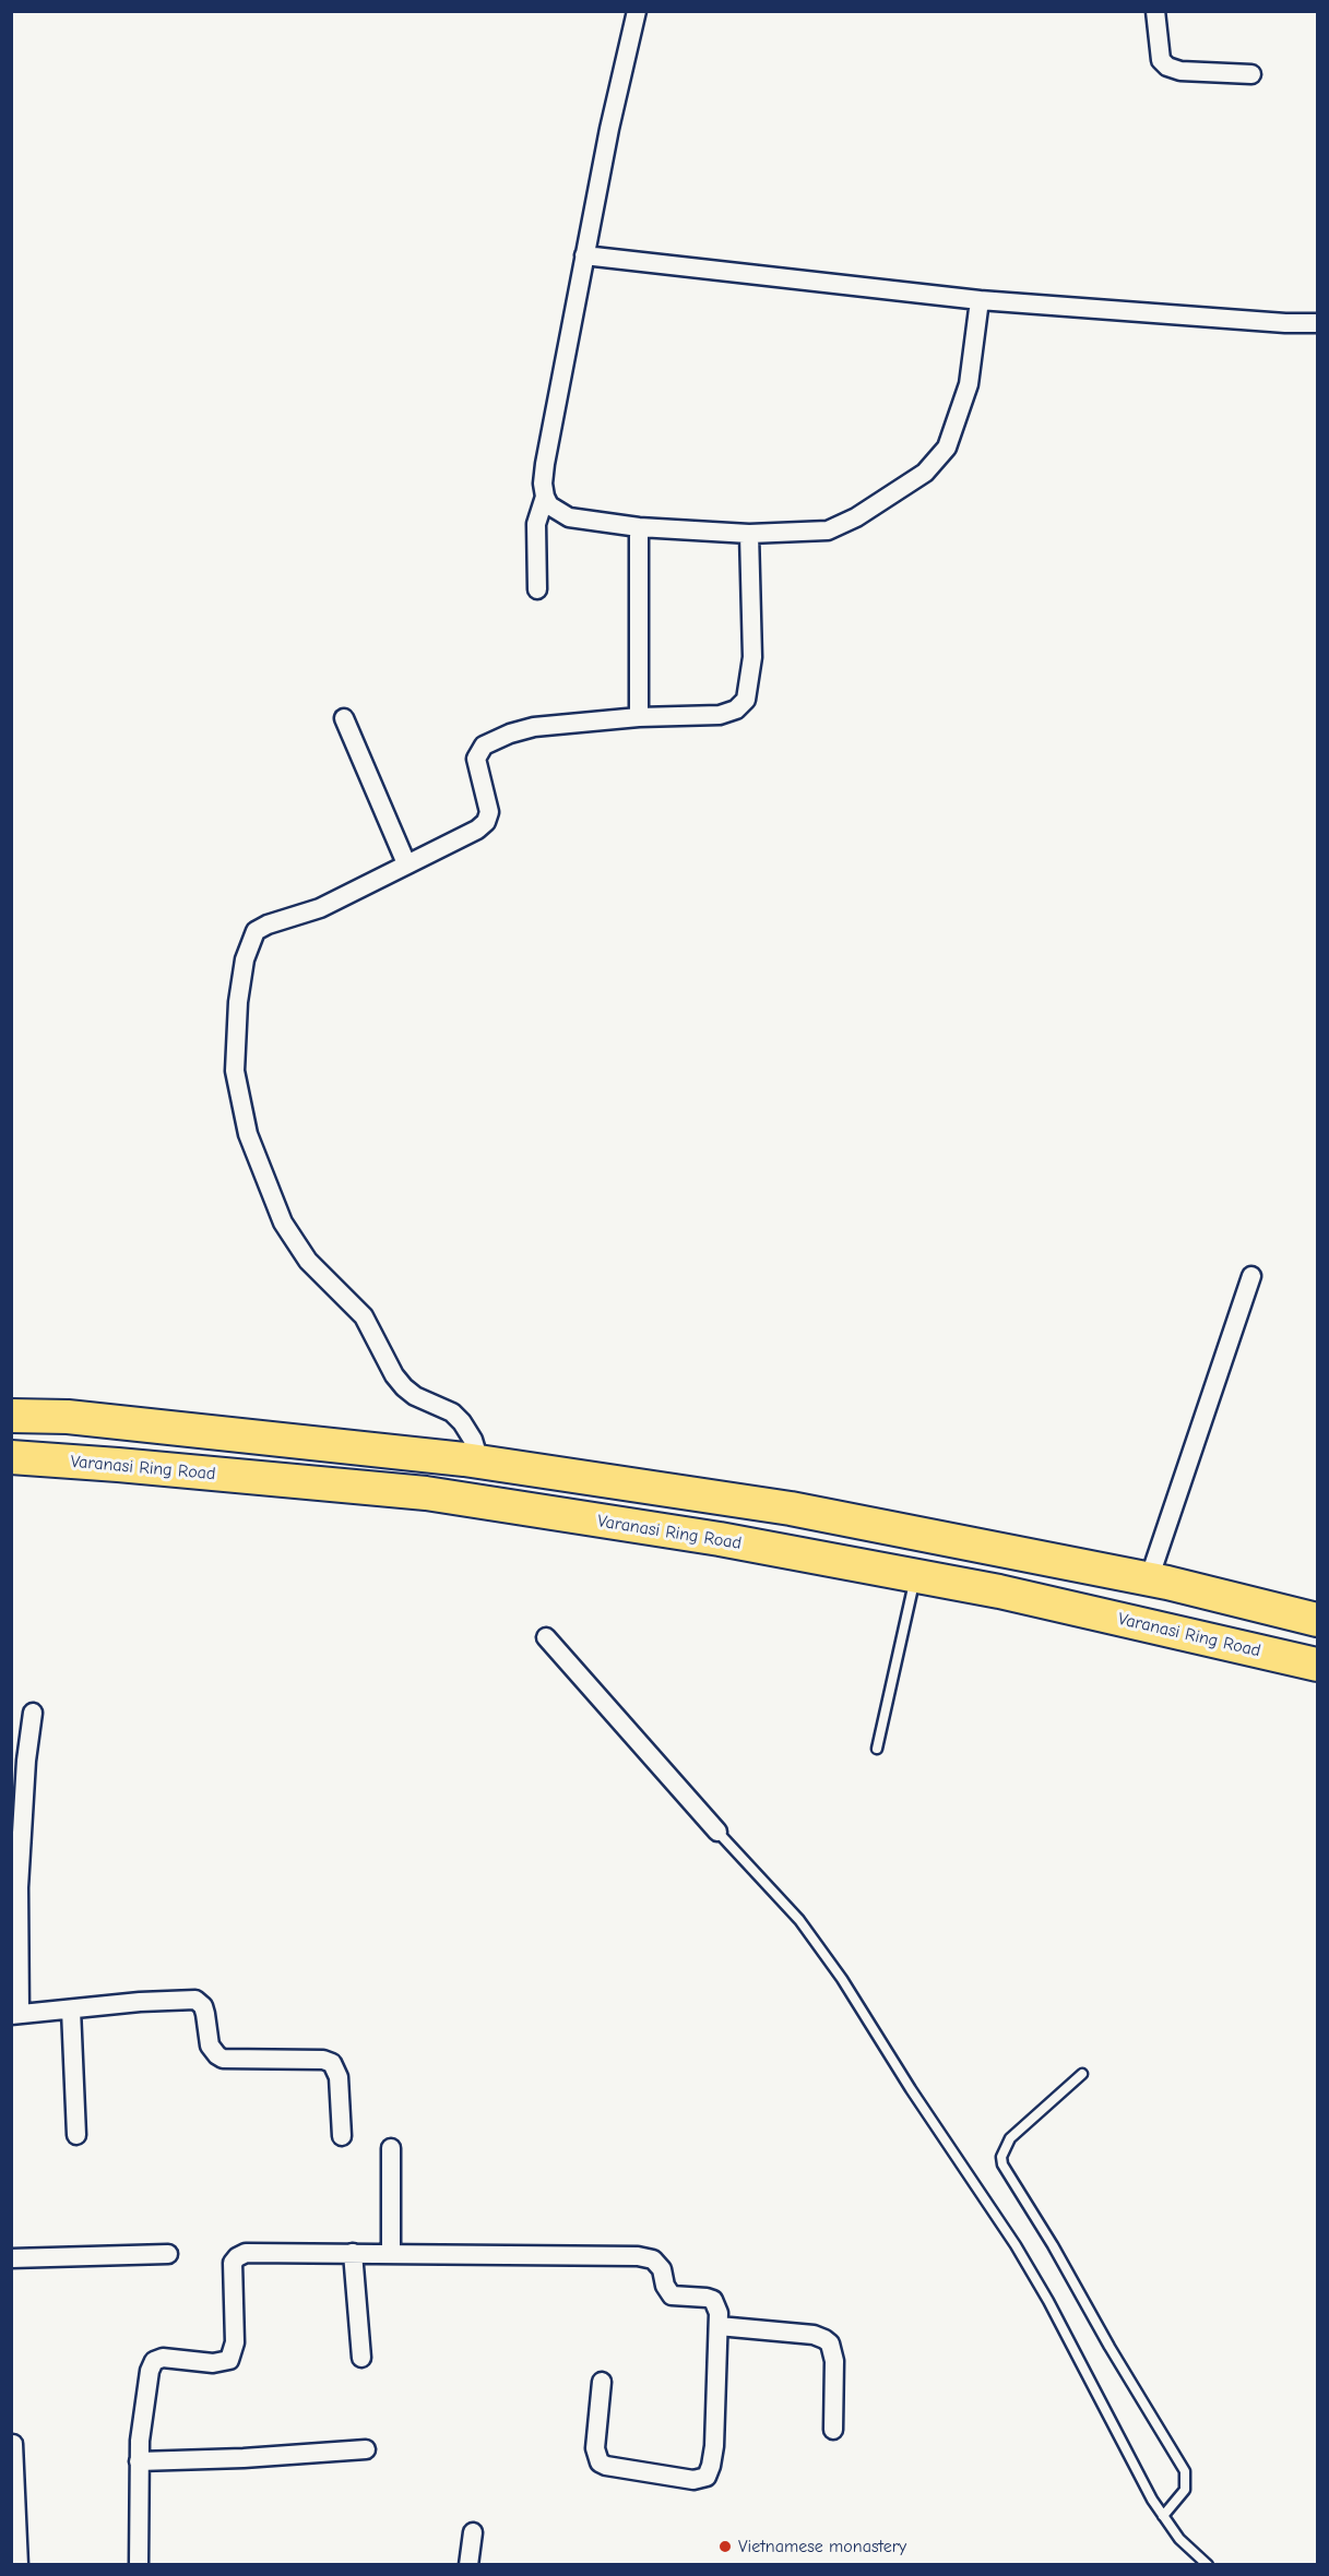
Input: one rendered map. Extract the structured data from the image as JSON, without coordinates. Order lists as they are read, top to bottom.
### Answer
{
  "streets": {
    "highway": ["Varanasi Ring Road"]
  },
  "places": ["Vietnamese monastery"]
}
